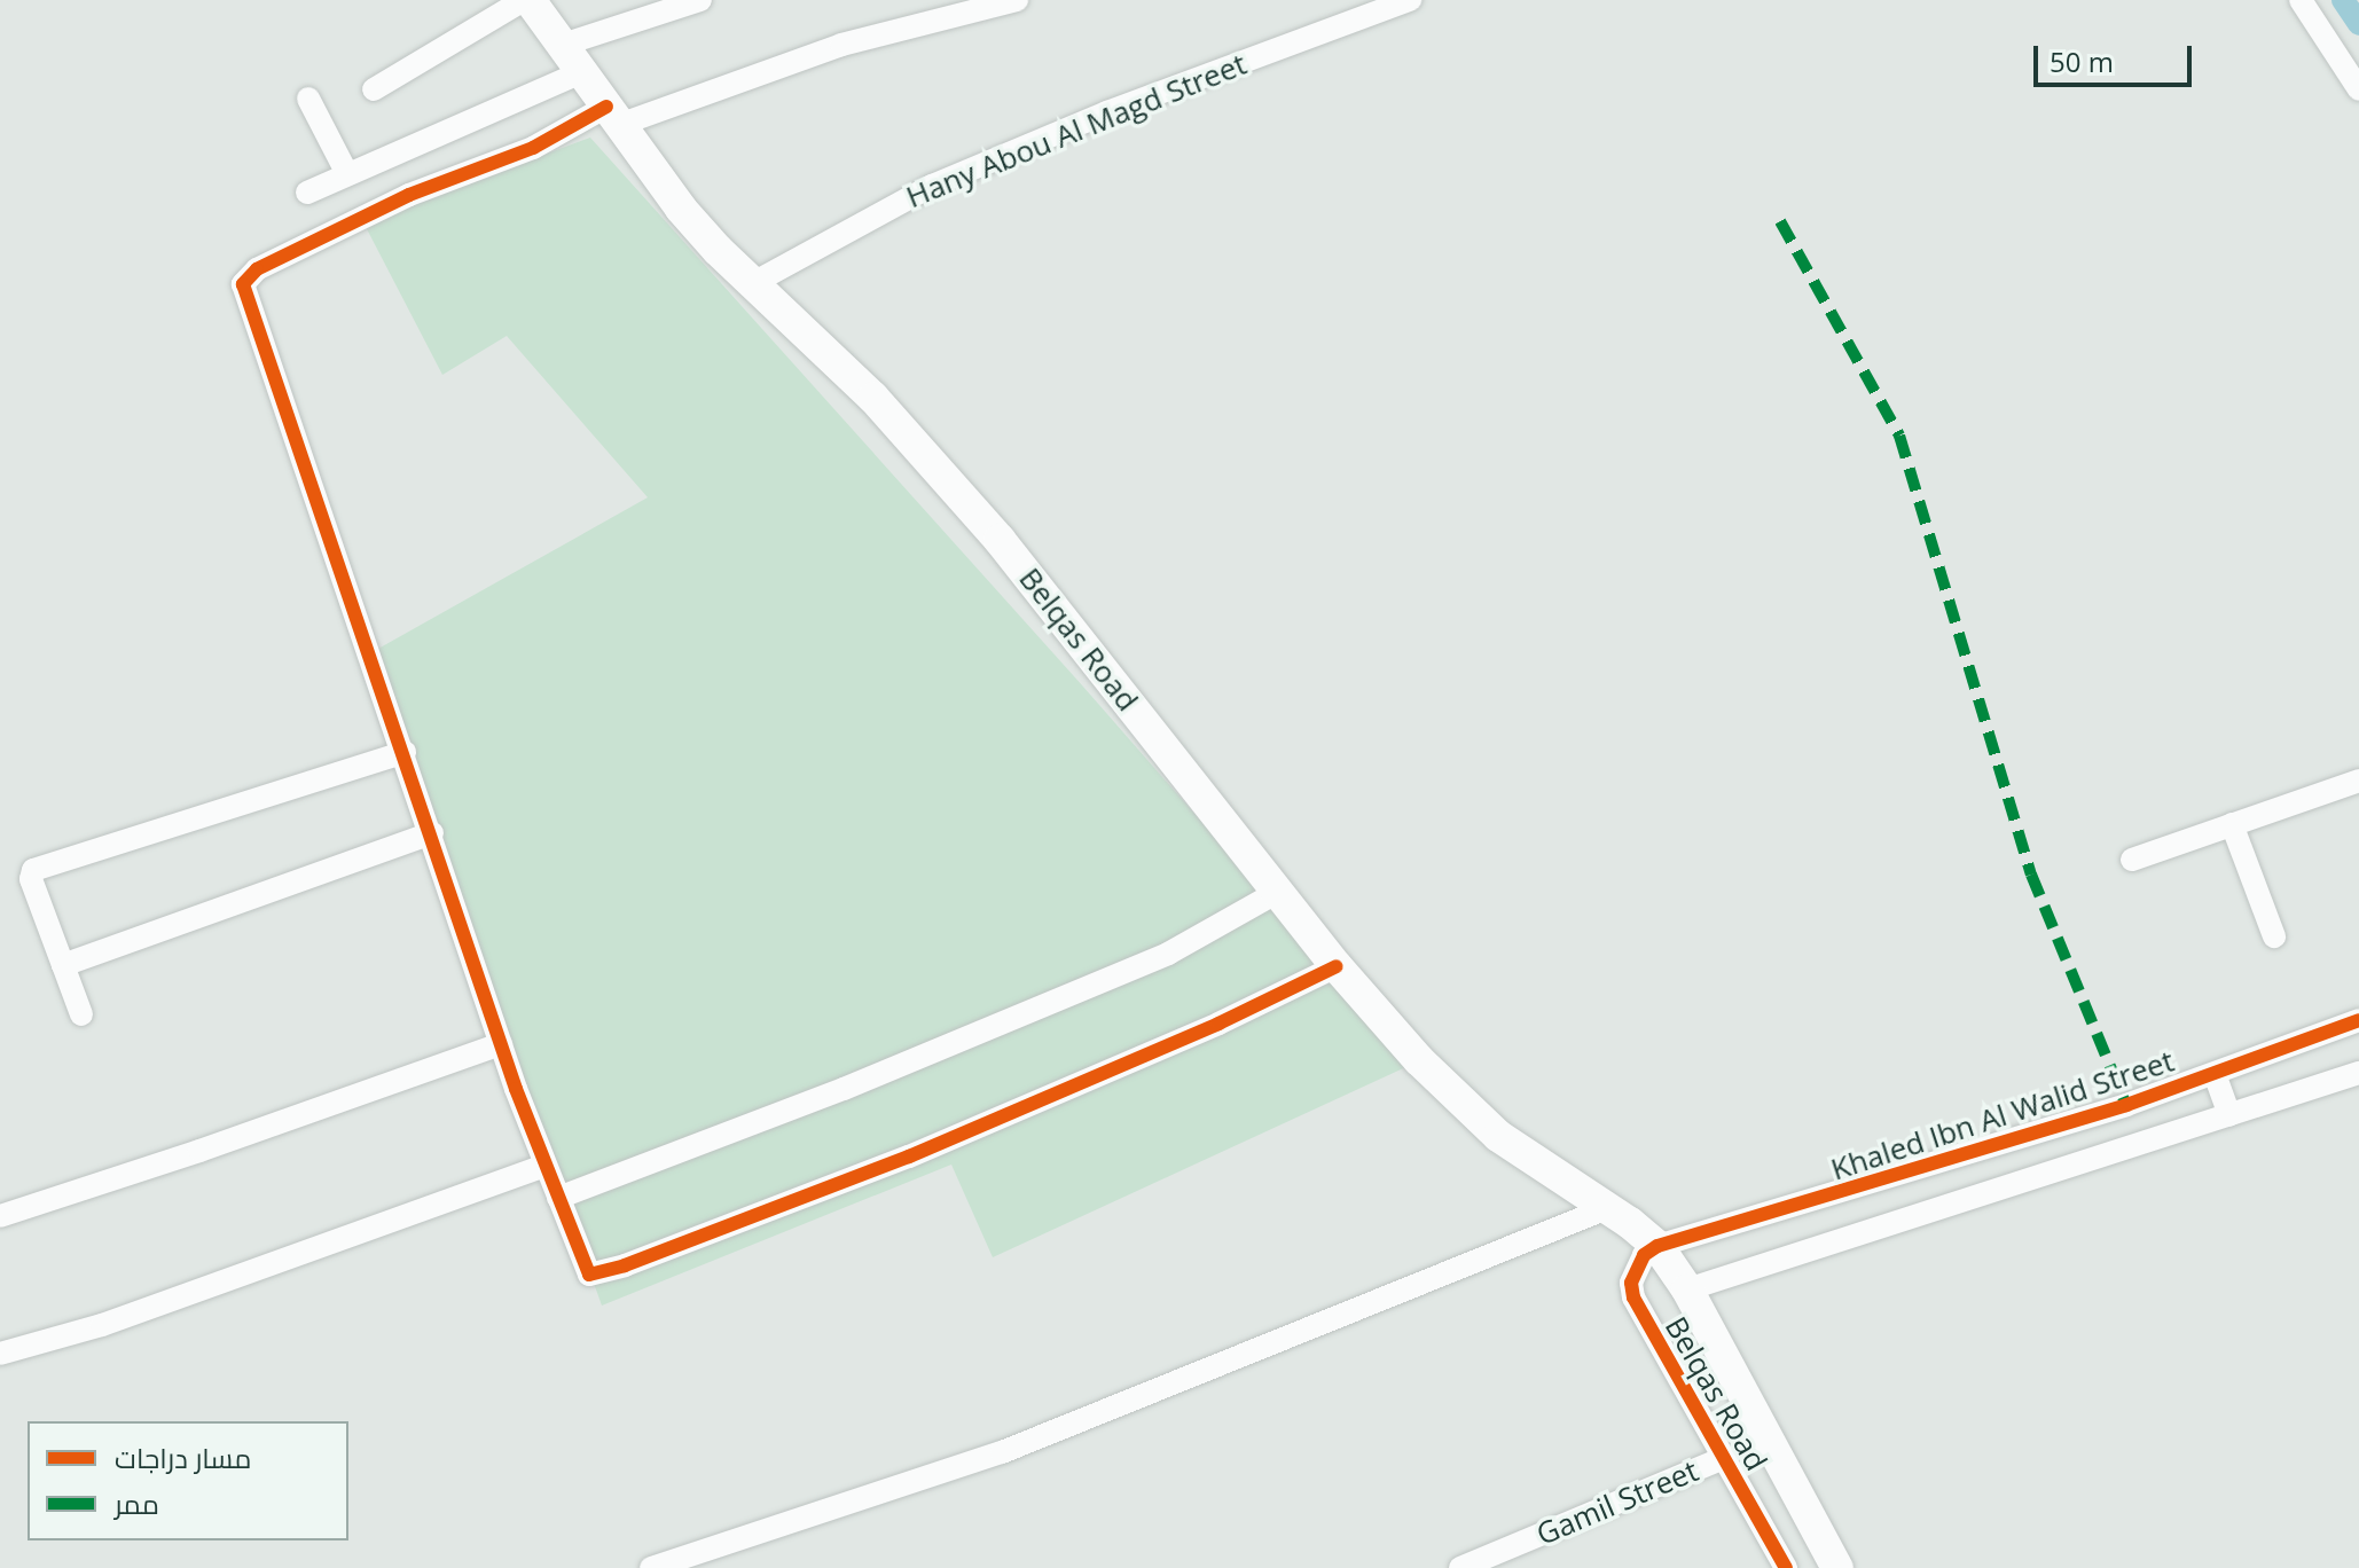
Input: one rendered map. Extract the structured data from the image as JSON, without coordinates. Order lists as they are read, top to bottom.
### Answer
{
  "streets": {
    "main road": ["Belqas Road"],
    "street": ["Hany Abou Al Magd Street", "Khaled Ibn Al Walid Street", "Gamil Street"]
  },
  "crossings": [
    ["Hany Abou Al Magd Street", "Belqas Road"],
    ["Belqas Road", "Khaled Ibn Al Walid Street"],
    ["Belqas Road", "Gamil Street"]
  ],
  "legend": ["مسار دراجات", "ممر"],
  "scale_bar": "50 m"
}
